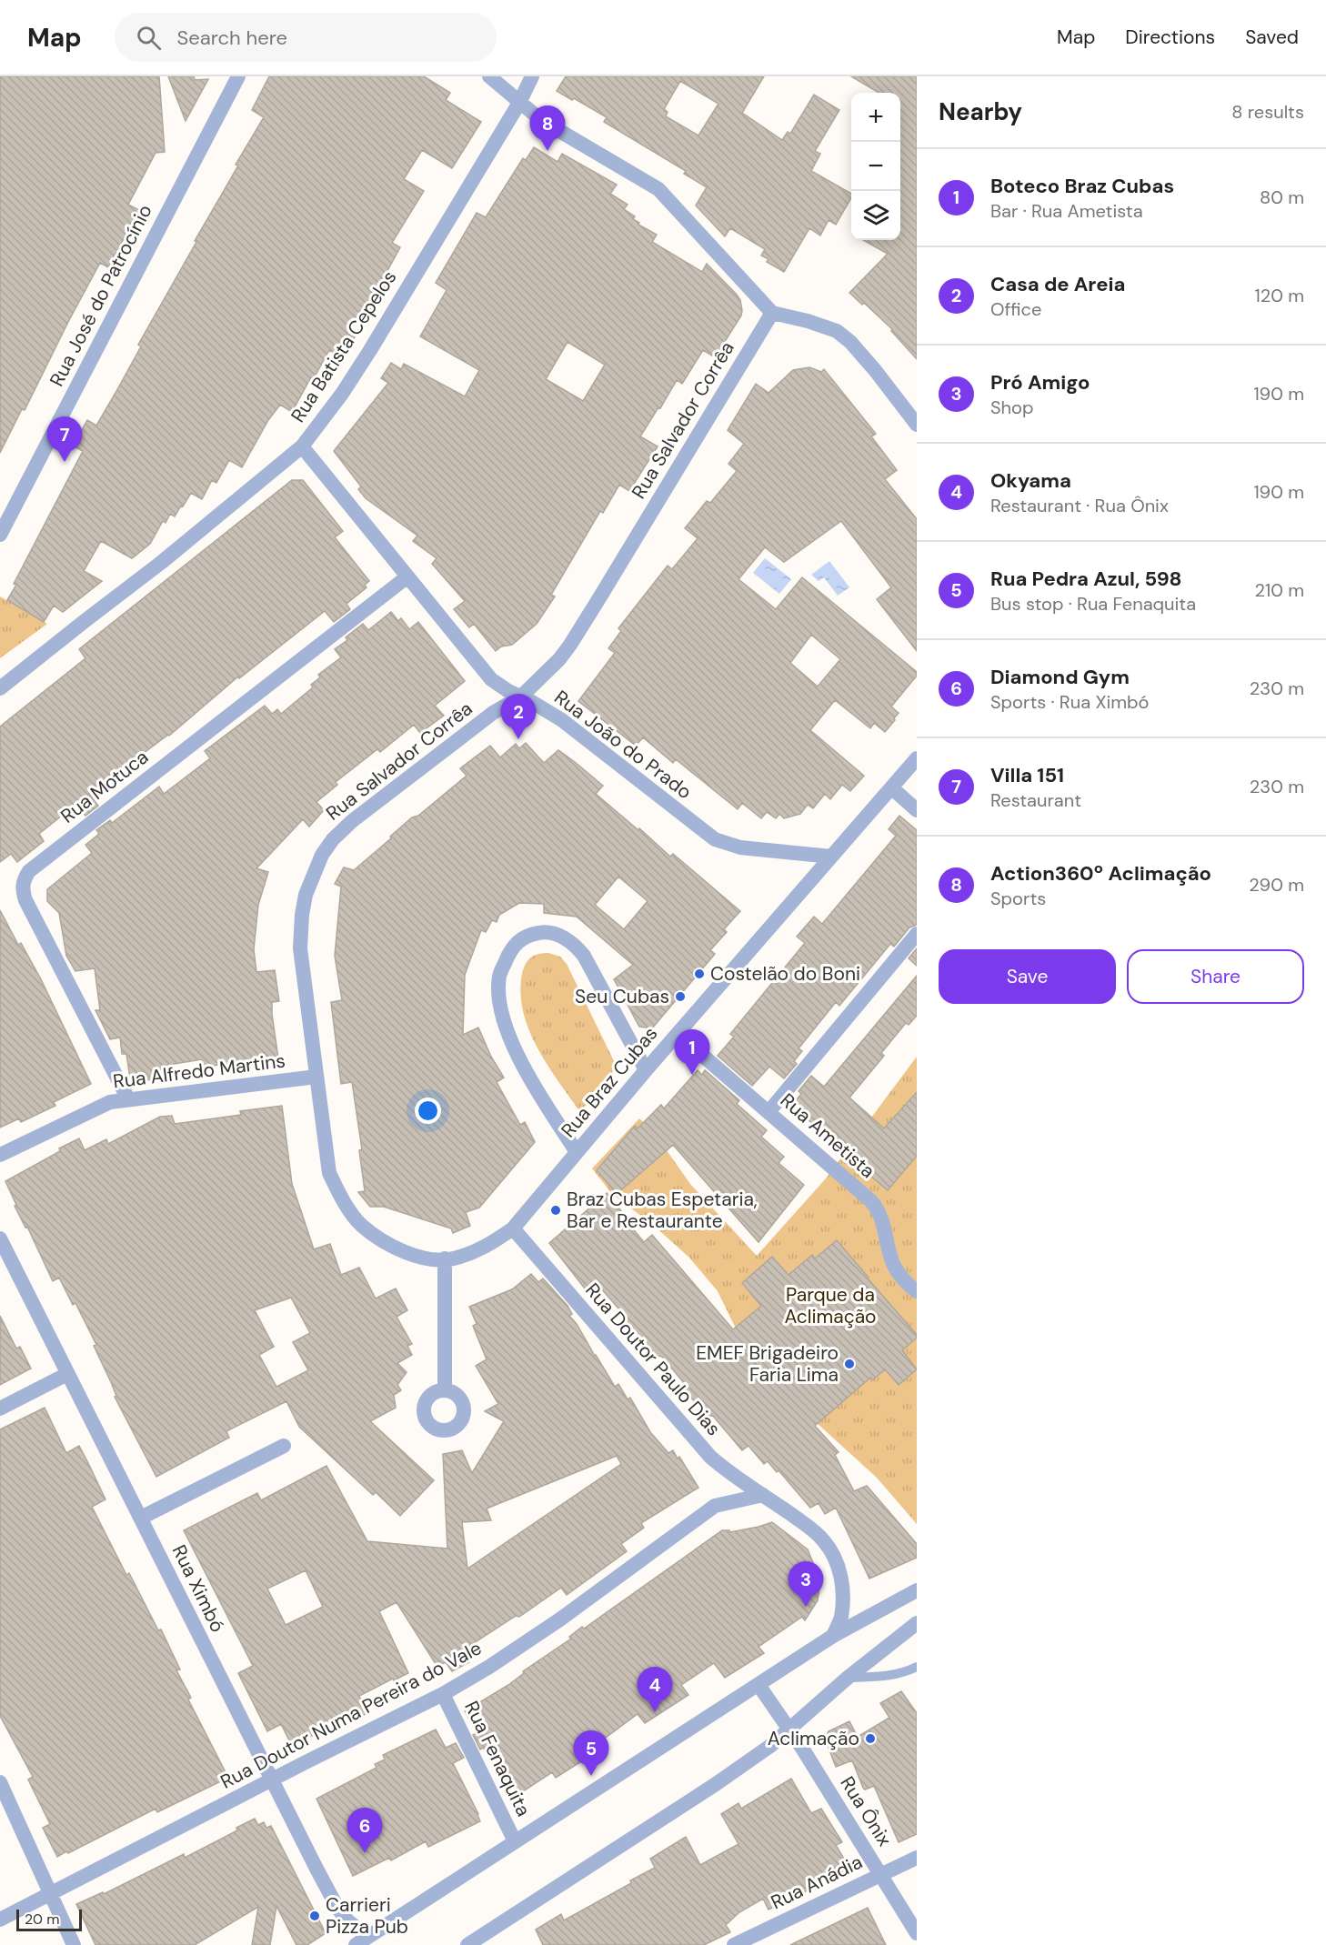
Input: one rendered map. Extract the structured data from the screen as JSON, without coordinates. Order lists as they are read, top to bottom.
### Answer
{
  "streets": {
    "street": [
      "Rua José do Patrocínio",
      "Rua Batista Cepelos",
      "Rua Salvador Corrêa",
      "Rua João do Prado",
      "Rua Motuca",
      "Rua Alfredo Martins",
      "Rua Braz Cubas",
      "Rua Ametista",
      "Rua Doutor Paulo Dias",
      "Rua Ximbó",
      "Rua Doutor Numa Pereira do Vale",
      "Rua Fenaquita",
      "Rua Ônix",
      "Rua Anádia"
    ]
  },
  "crossings": [
    ["Rua Batista Cepelos", "Rua João do Prado"],
    ["Rua Salvador Corrêa", "Rua João do Prado"],
    ["Rua Salvador Corrêa", "Rua Alfredo Martins"],
    ["Rua Salvador Corrêa", "Rua Braz Cubas"],
    ["Rua João do Prado", "Rua Motuca"],
    ["Rua João do Prado", "Rua Braz Cubas"],
    ["Rua Motuca", "Rua Alfredo Martins"],
    ["Rua Braz Cubas", "Rua Ametista"],
    ["Rua Braz Cubas", "Rua Doutor Paulo Dias"],
    ["Rua Doutor Paulo Dias", "Rua Doutor Numa Pereira do Vale"],
    ["Rua Ximbó", "Rua Doutor Numa Pereira do Vale"],
    ["Rua Doutor Numa Pereira do Vale", "Rua Fenaquita"],
    ["Rua Ônix", "Rua Anádia"]
  ],
  "parks": ["Parque da Aclimação"],
  "places": [
    "Costelão do Boni",
    "Seu Cubas",
    "Braz Cubas Espetaria, Bar e Restaurante",
    "EMEF Brigadeiro Faria Lima",
    "Aclimação",
    "Carrieri Pizza Pub"
  ],
  "scale_bar": "20 m",
  "page": {
    "header": "Map",
    "search": "Search here",
    "nav": ["Map", "Directions", "Saved"],
    "heading": ["Nearby", "8 results"],
    "map_buttons": ["+", "−"],
    "pins": [
      "8",
      "7",
      "2",
      "1",
      "3",
      "4",
      "5",
      "6"
    ],
    "list": [
      {
        "mark": "1",
        "name": "Boteco Braz Cubas",
        "note": "Bar · Rua Ametista",
        "value": "80 m"
      },
      {
        "mark": "2",
        "name": "Casa de Areia",
        "note": "Office",
        "value": "120 m"
      },
      {
        "mark": "3",
        "name": "Pró Amigo",
        "note": "Shop",
        "value": "190 m"
      },
      {
        "mark": "4",
        "name": "Okyama",
        "note": "Restaurant · Rua Ônix",
        "value": "190 m"
      },
      {
        "mark": "5",
        "name": "Rua Pedra Azul, 598",
        "note": "Bus stop · Rua Fenaquita",
        "value": "210 m"
      },
      {
        "mark": "6",
        "name": "Diamond Gym",
        "note": "Sports · Rua Ximbó",
        "value": "230 m"
      },
      {
        "mark": "7",
        "name": "Villa 151",
        "note": "Restaurant",
        "value": "230 m"
      },
      {
        "mark": "8",
        "name": "Action360º Aclimação",
        "note": "Sports",
        "value": "290 m"
      }
    ],
    "buttons": ["Save", "Share"],
    "scale": "20 m"
  }
}
